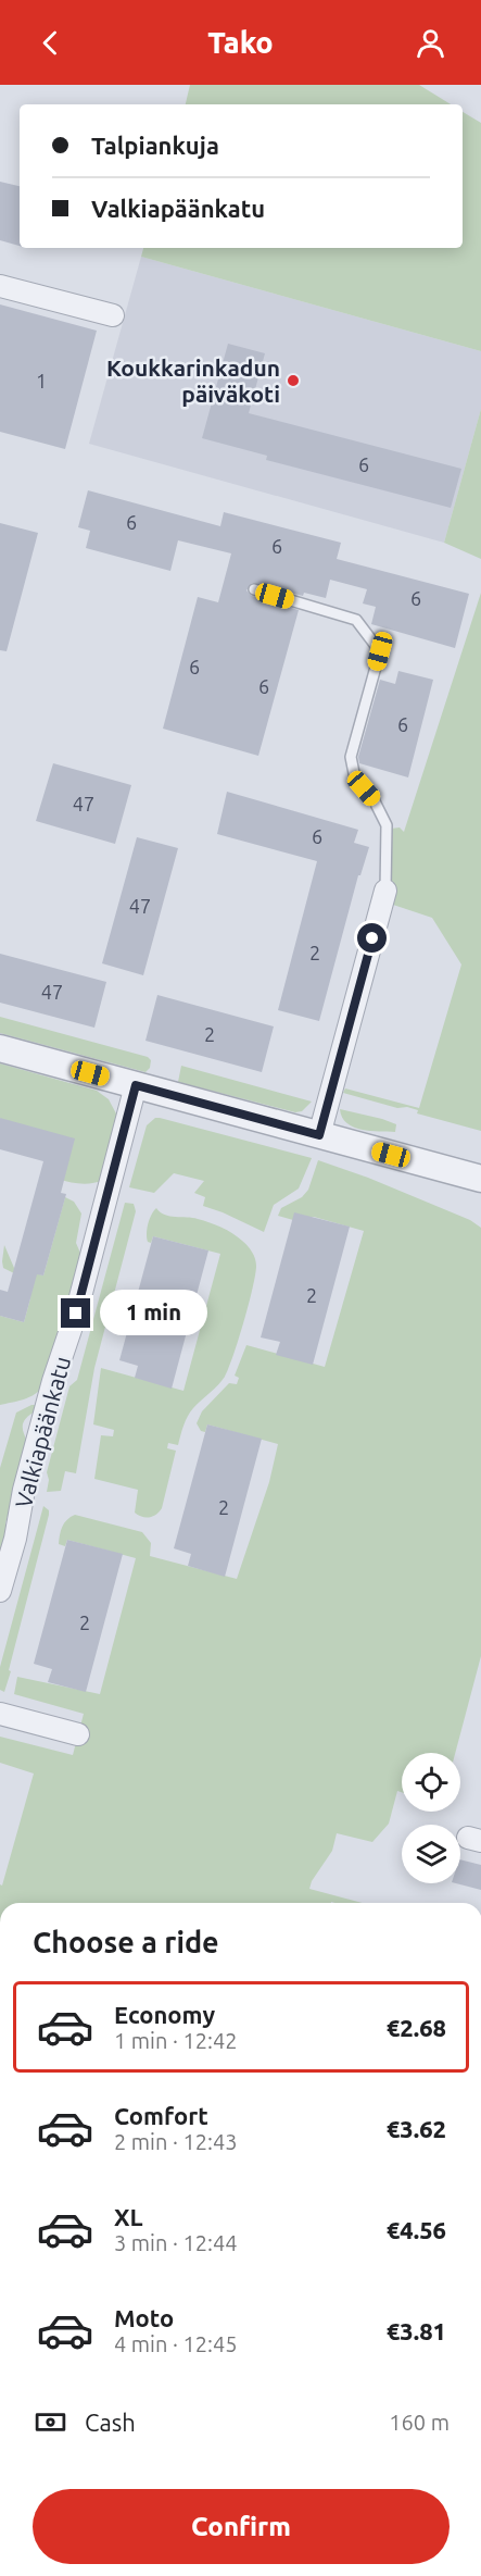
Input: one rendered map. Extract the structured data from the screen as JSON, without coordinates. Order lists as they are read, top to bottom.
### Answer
{
  "streets": {
    "street": ["Valkiapäänkatu"]
  },
  "places": ["Koukkarinkadun päiväkoti"],
  "house_numbers": [
    "1",
    "6",
    "6",
    "6",
    "6",
    "6",
    "6",
    "6",
    "47",
    "6",
    "47",
    "2",
    "47",
    "2",
    "2",
    "2",
    "2"
  ],
  "page": {
    "header": "Tako",
    "banner": ["Talpiankuja", "Valkiapäänkatu"],
    "bubble": "1 min",
    "heading": "Choose a ride",
    "list": [
      {
        "name": "Economy",
        "note": "1 min · 12:42",
        "value": "€2.68"
      },
      {
        "name": "Comfort",
        "note": "2 min · 12:43",
        "value": "€3.62"
      },
      {
        "name": "XL",
        "note": "3 min · 12:44",
        "value": "€4.56"
      },
      {
        "name": "Moto",
        "note": "4 min · 12:45",
        "value": "€3.81"
      }
    ],
    "pay": ["Cash", "160 m"],
    "buttons": "Confirm"
  }
}
